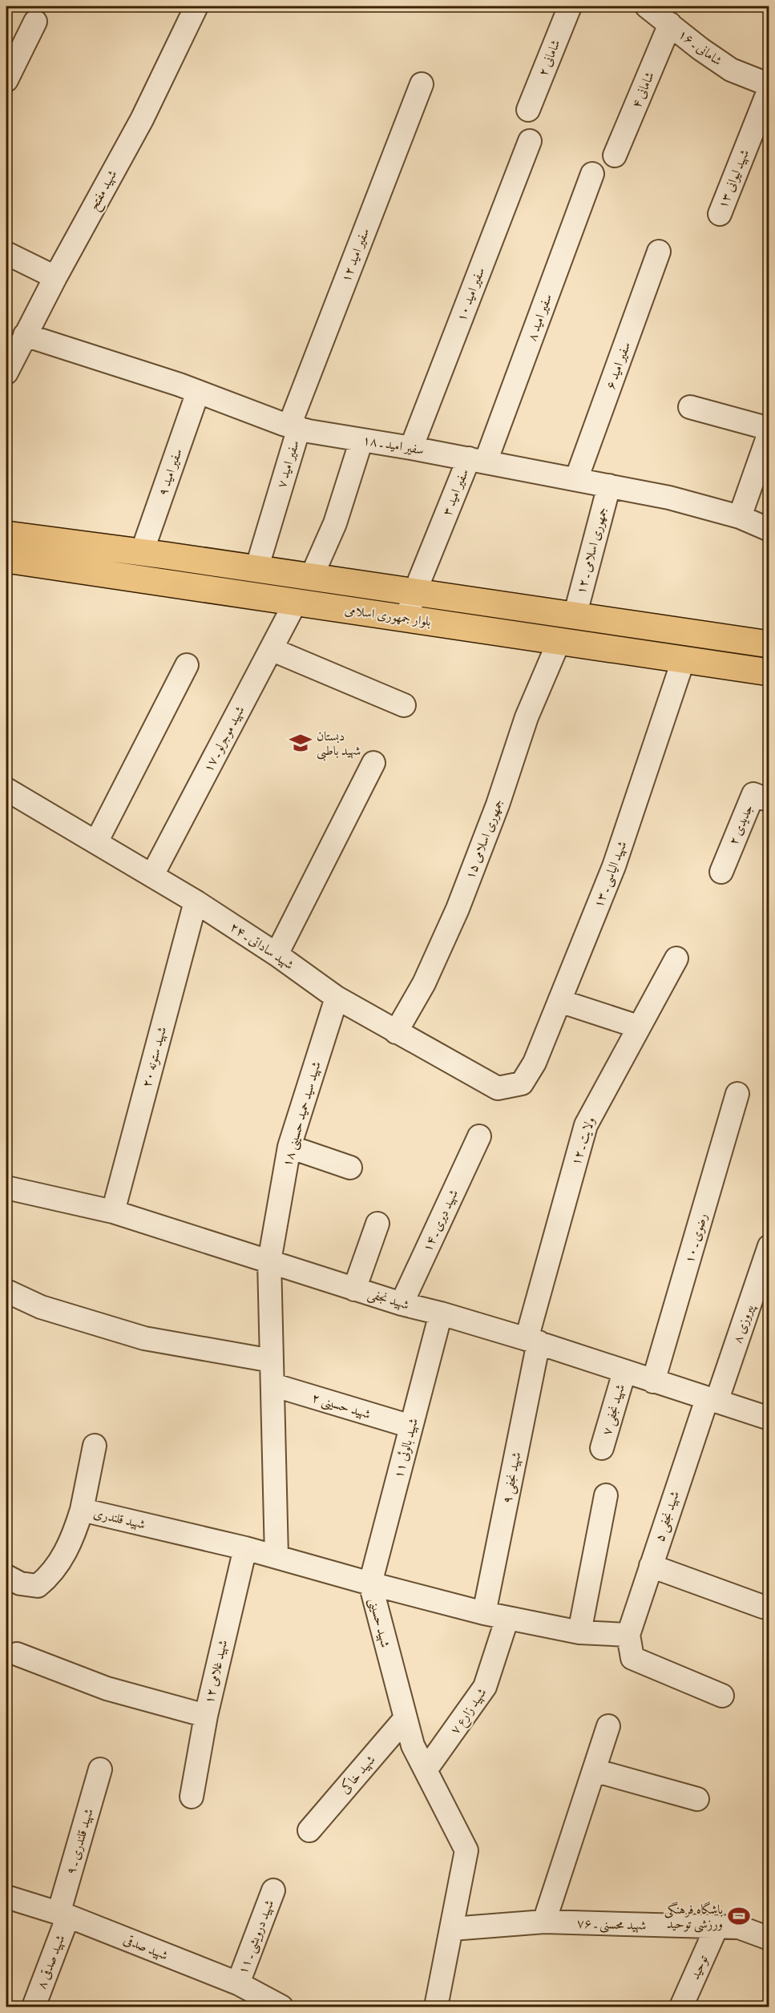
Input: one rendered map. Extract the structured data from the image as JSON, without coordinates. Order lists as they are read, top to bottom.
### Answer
{
  "streets": {
    "main road": ["بلوار جمهوری اسلامی"],
    "street": [
      "شامانی ـ ۱۶",
      "شامانی ۲",
      "شامانی ۴",
      "شهید لیوانی ۱۳",
      "شهید مفتح",
      "سفیر امید ۱۲",
      "سفیر امید ۱۰",
      "سفیر امید ۸",
      "سفیر امید ۶",
      "سفیر امید ـ ۱۸",
      "سفیر امید ۷",
      "سفیر امید ۹",
      "سفیر امید ۳",
      "جمهوری اسلامی ـ ۱۲",
      "شهید موجرلو ـ ۱۷",
      "جدیدی ۲",
      "جمهوری اسلامی ۱۵",
      "شهید الیاسی ـ ۱۳",
      "شهید ساداتی ـ ۲۴",
      "شهید ستونه ۲۰",
      "شهید سید حمید حسینی ۱۸",
      "ولایت ـ ۱۲",
      "شهید دیری ـ ۱۴",
      "رضوی ـ ۱۰",
      "شهید نجفی",
      "پیروزی ۸",
      "شهید حسینی ۲",
      "شهید نجفی ۷",
      "شهید بالوئی ۱۱",
      "شهید نجفی ۹",
      "شهید نجفی ۵",
      "شهید قلندری",
      "شهید حسینی",
      "شهید غلامی ۱۲",
      "شهید زارع ۷",
      "شهید خاکی",
      "شهید قلندری ـ ۹",
      "شهید محسنی ـ ۷۶",
      "شهید درویشی ـ ۱۱",
      "شهید صدقی",
      "شهید صدقی ۸",
      "توحید"
    ]
  },
  "crossings": [
    ["شامانی ـ ۱۶", "شامانی ۴"],
    ["شهید مفتح", "سفیر امید ـ ۱۸"],
    ["سفیر امید ۱۲", "سفیر امید ـ ۱۸"],
    ["سفیر امید ۱۲", "سفیر امید ۷"],
    ["سفیر امید ۱۰", "سفیر امید ـ ۱۸"],
    ["سفیر امید ۸", "سفیر امید ـ ۱۸"],
    ["سفیر امید ۸", "سفیر امید ۳"],
    ["سفیر امید ۶", "سفیر امید ـ ۱۸"],
    ["سفیر امید ـ ۱۸", "سفیر امید ۷"],
    ["سفیر امید ـ ۱۸", "سفیر امید ۹"],
    ["سفیر امید ـ ۱۸", "سفیر امید ۳"],
    ["سفیر امید ـ ۱۸", "جمهوری اسلامی ـ ۱۲"],
    ["سفیر امید ۷", "بلوار جمهوری اسلامی"],
    ["سفیر امید ۹", "بلوار جمهوری اسلامی"],
    ["سفیر امید ۳", "بلوار جمهوری اسلامی"],
    ["جمهوری اسلامی ـ ۱۲", "بلوار جمهوری اسلامی"],
    ["بلوار جمهوری اسلامی", "شهید موجرلو ـ ۱۷"],
    ["بلوار جمهوری اسلامی", "جمهوری اسلامی ۱۵"],
    ["بلوار جمهوری اسلامی", "شهید الیاسی ـ ۱۳"],
    ["شهید موجرلو ـ ۱۷", "شهید ساداتی ـ ۲۴"],
    ["جمهوری اسلامی ۱۵", "شهید ساداتی ـ ۲۴"],
    ["شهید الیاسی ـ ۱۳", "شهید ساداتی ـ ۲۴"],
    ["شهید ساداتی ـ ۲۴", "شهید ستونه ۲۰"],
    ["شهید ساداتی ـ ۲۴", "شهید سید حمید حسینی ۱۸"],
    ["شهید ستونه ۲۰", "شهید نجفی"],
    ["شهید سید حمید حسینی ۱۸", "شهید نجفی"],
    ["ولایت ـ ۱۲", "شهید نجفی"],
    ["ولایت ـ ۱۲", "شهید نجفی ۹"],
    ["شهید دیری ـ ۱۴", "شهید نجفی"],
    ["رضوی ـ ۱۰", "شهید نجفی"],
    ["شهید نجفی", "پیروزی ۸"],
    ["شهید نجفی", "شهید نجفی ۷"],
    ["شهید نجفی", "شهید بالوئی ۱۱"],
    ["شهید نجفی", "شهید نجفی ۹"],
    ["شهید نجفی", "شهید نجفی ۵"],
    ["پیروزی ۸", "شهید نجفی ۵"],
    ["شهید حسینی ۲", "شهید بالوئی ۱۱"],
    ["شهید بالوئی ۱۱", "شهید حسینی"],
    ["شهید قلندری", "شهید حسینی"],
    ["شهید قلندری", "شهید غلامی ۱۲"],
    ["شهید حسینی", "شهید زارع ۷"],
    ["شهید حسینی", "شهید خاکی"],
    ["شهید حسینی", "شهید محسنی ـ ۷۶"],
    ["شهید قلندری ـ ۹", "شهید صدقی"],
    ["شهید قلندری ـ ۹", "شهید صدقی ۸"],
    ["شهید محسنی ـ ۷۶", "توحید"],
    ["شهید درویشی ـ ۱۱", "شهید صدقی"],
    ["شهید صدقی", "شهید صدقی ۸"]
  ],
  "places": {
    "school or university": ["دبستان شهید باطبی"],
    "sports": ["باشگاه فرهنگی ورزشی توحید"]
  }
}
